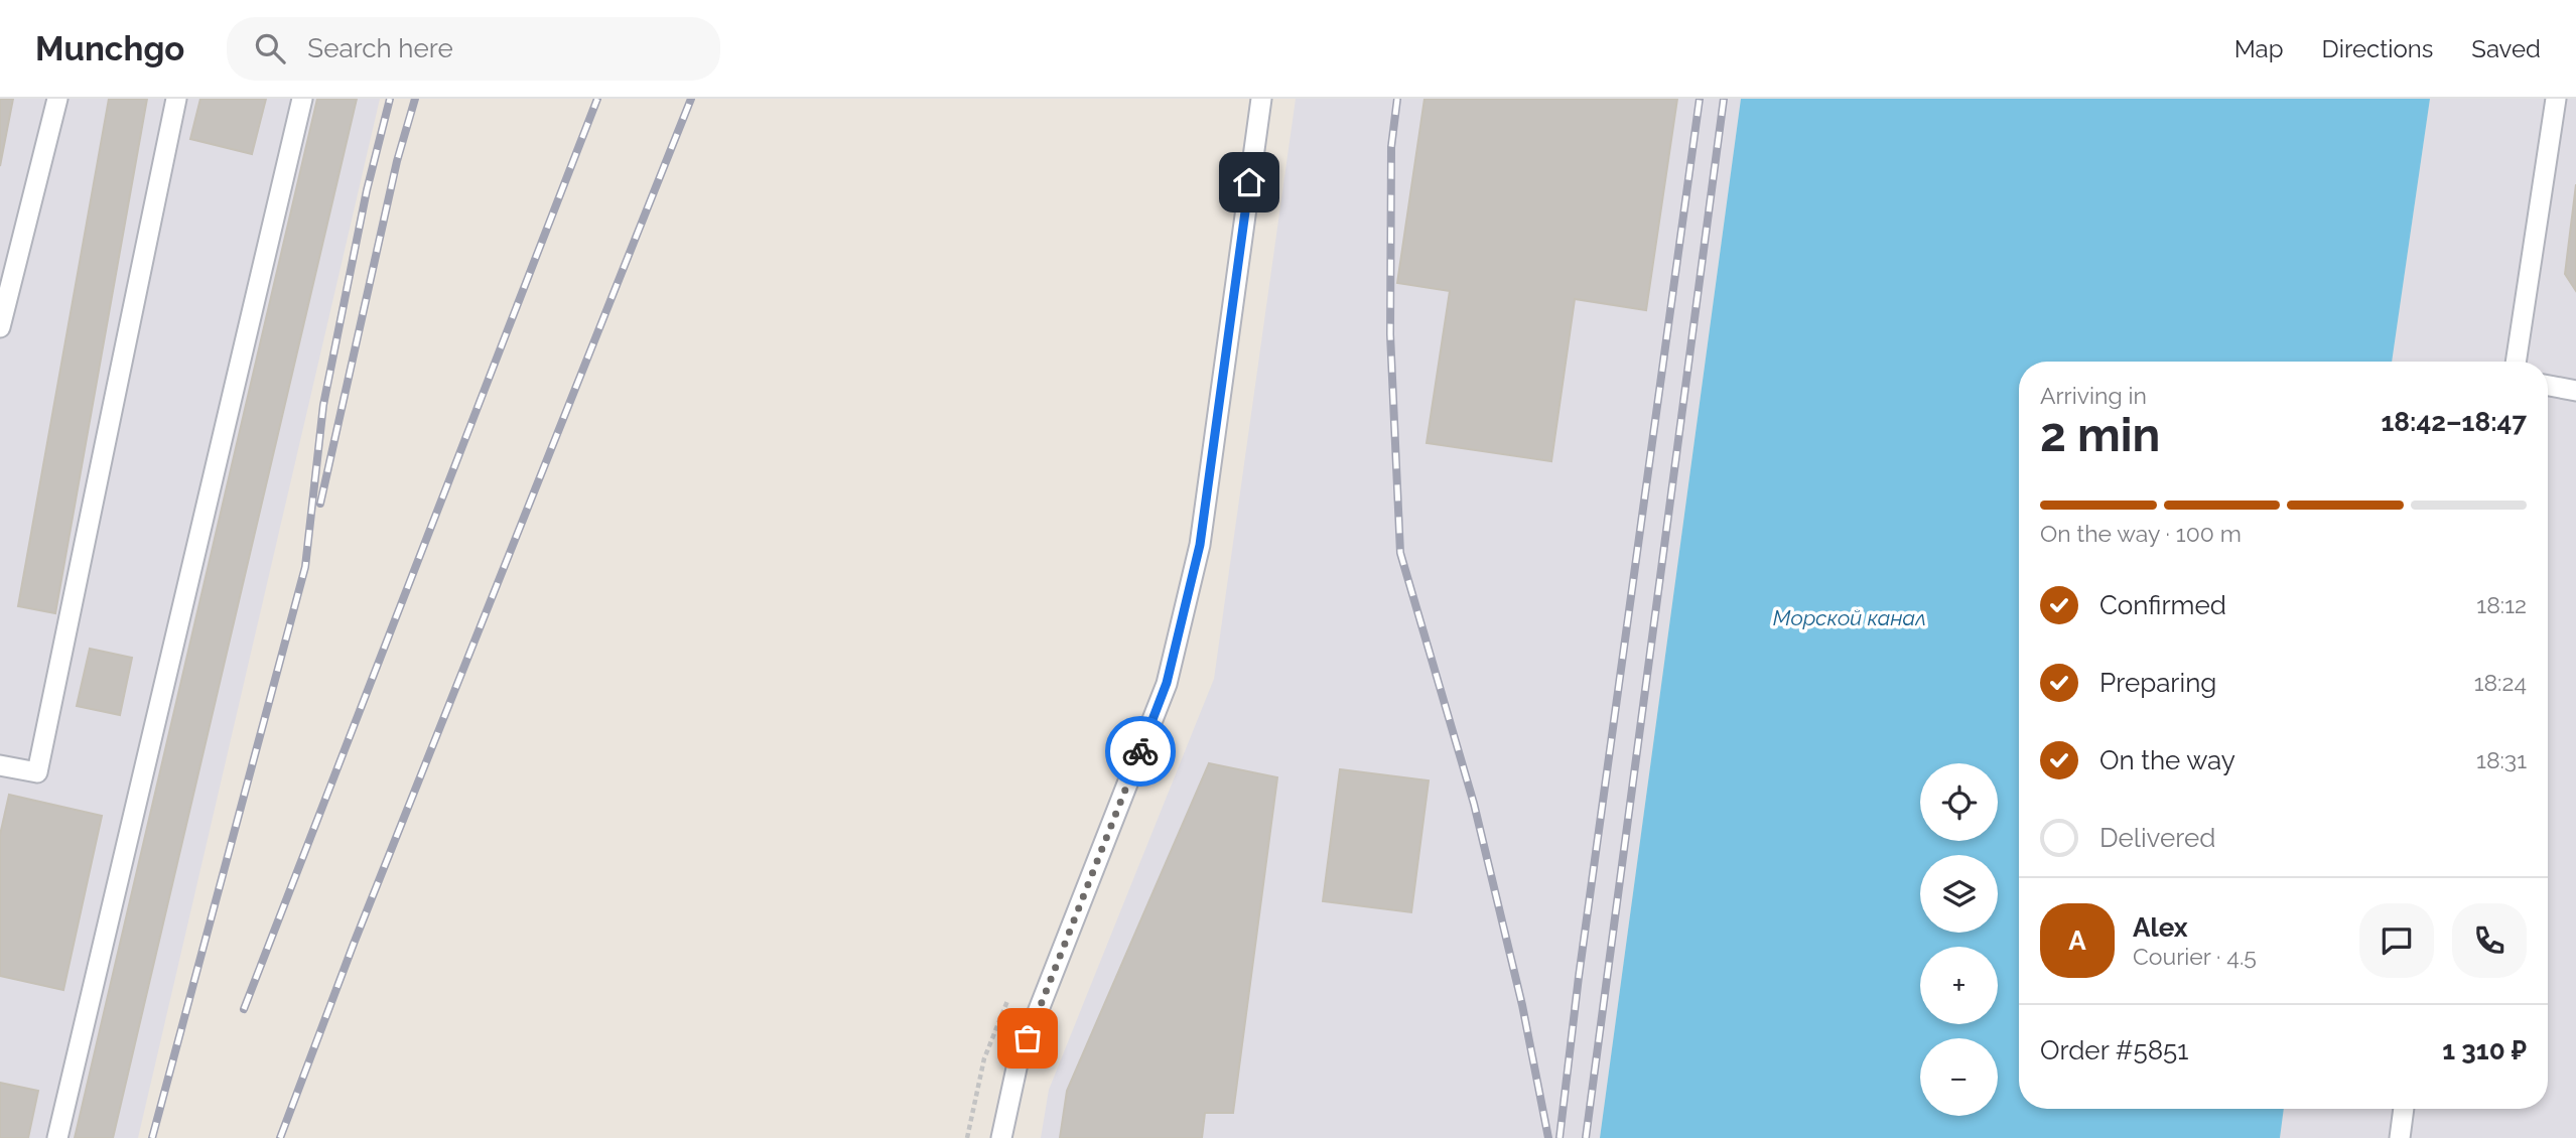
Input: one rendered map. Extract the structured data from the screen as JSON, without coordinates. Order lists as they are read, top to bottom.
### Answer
{
  "water": ["Морской канал"],
  "page": {
    "header": "Munchgo",
    "search": "Search here",
    "nav": ["Map", "Directions", "Saved"],
    "heading": ["2 min", "Arriving in", "18:42–18:47"],
    "panel": [
      "Alex",
      "Courier · 4.5",
      "Order #5851",
      "1 310 ₽"
    ],
    "bar": "On the way · 100 m",
    "list": [
      ["Confirmed", "18:12"],
      ["Preparing", "18:24"],
      ["On the way", "18:31"],
      "Delivered"
    ],
    "map_buttons": ["+", "−"],
    "round": "A"
  }
}
